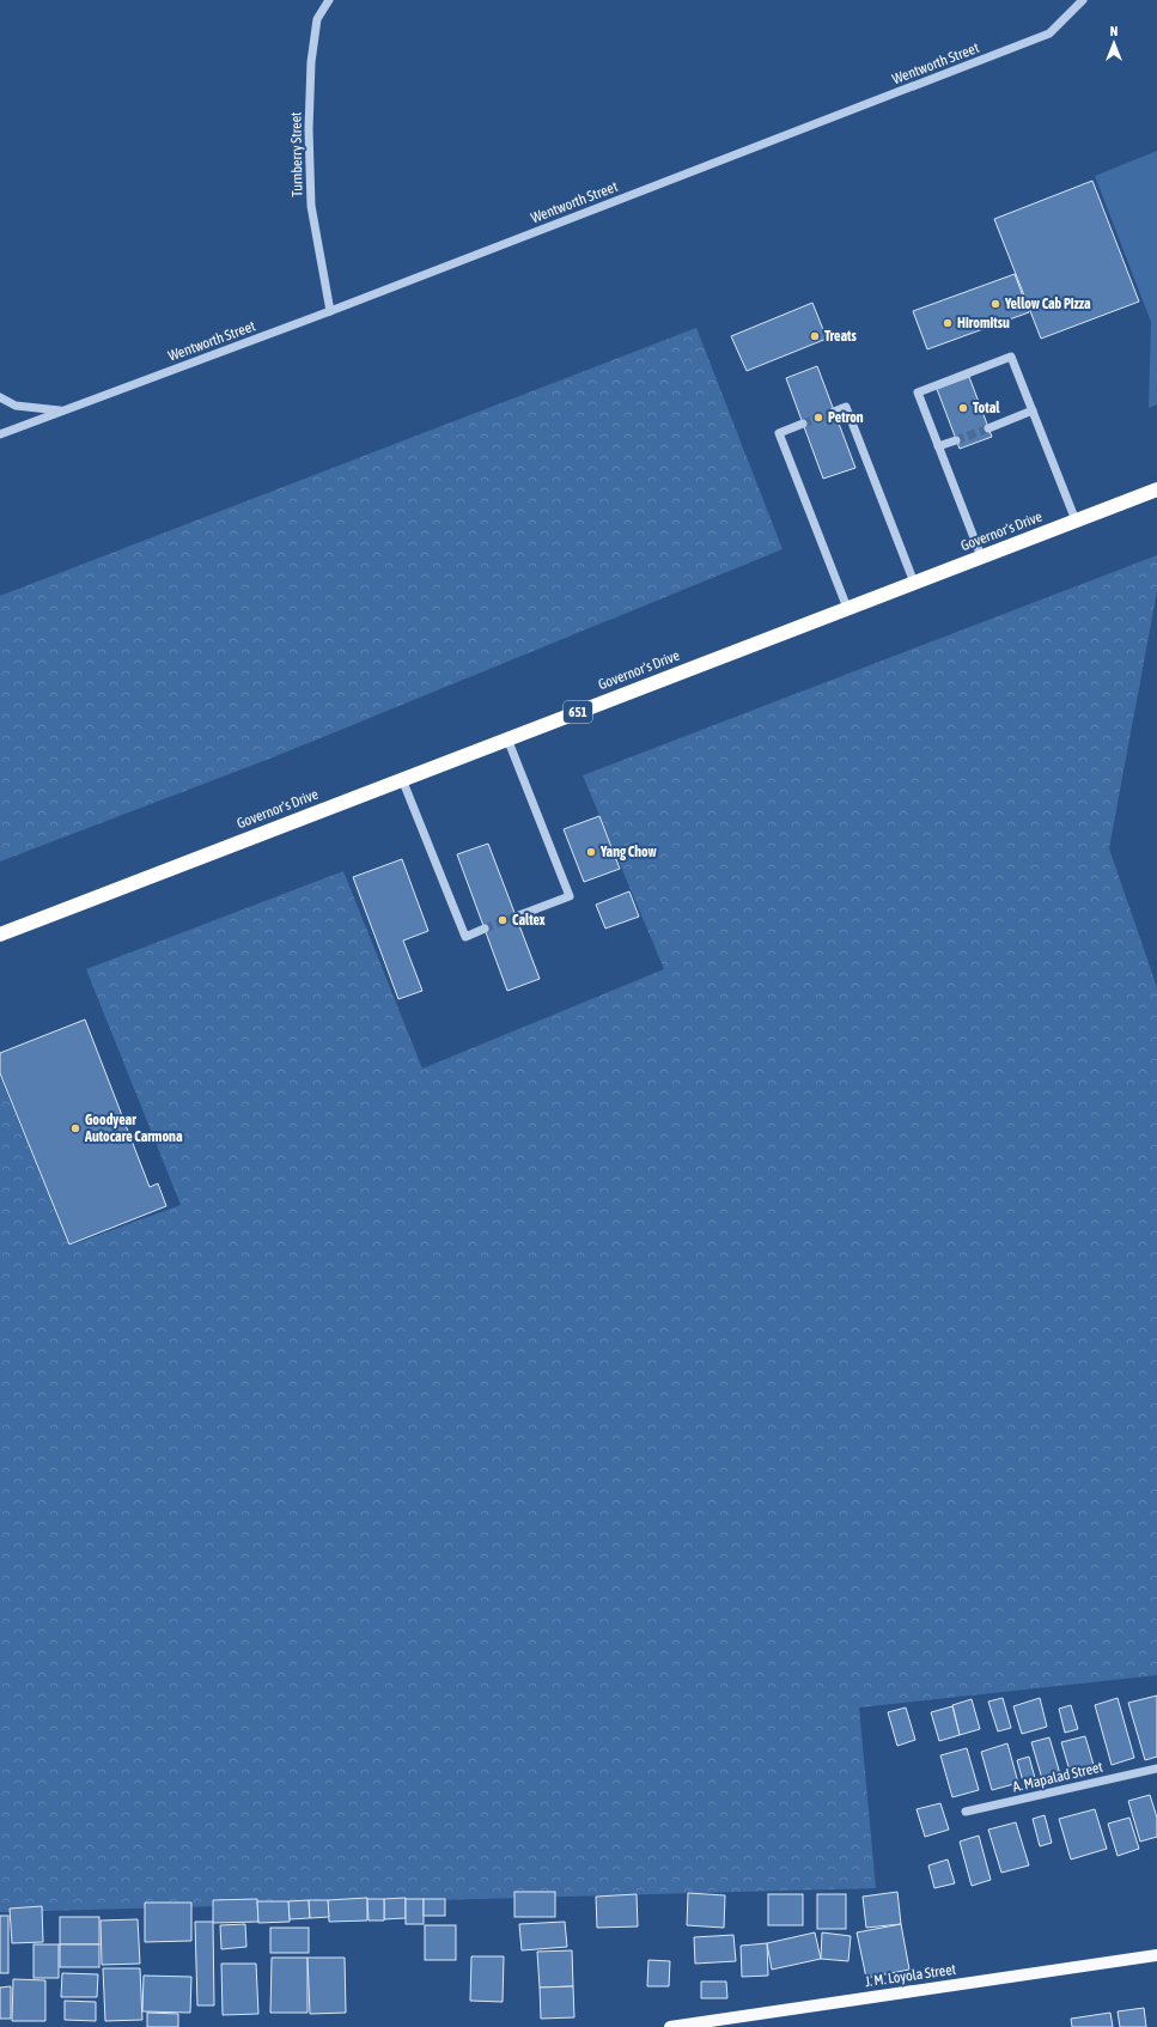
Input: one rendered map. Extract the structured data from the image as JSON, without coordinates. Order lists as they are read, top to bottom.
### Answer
{
  "streets": {
    "highway": ["Governor's Drive", "651"],
    "main road": ["J. M. Loyola Street"],
    "street": ["Wentworth Street", "Turnberry Street", "A. Mapalad Street"]
  },
  "crossings": [
    ["Wentworth Street", "Turnberry Street"]
  ],
  "places": [
    "Yellow Cab Pizza",
    "Hiromitsu",
    "Treats",
    "Total",
    "Petron",
    "Yang Chow",
    "Caltex",
    "Goodyear Autocare Carmona"
  ],
  "north": "top"
}
